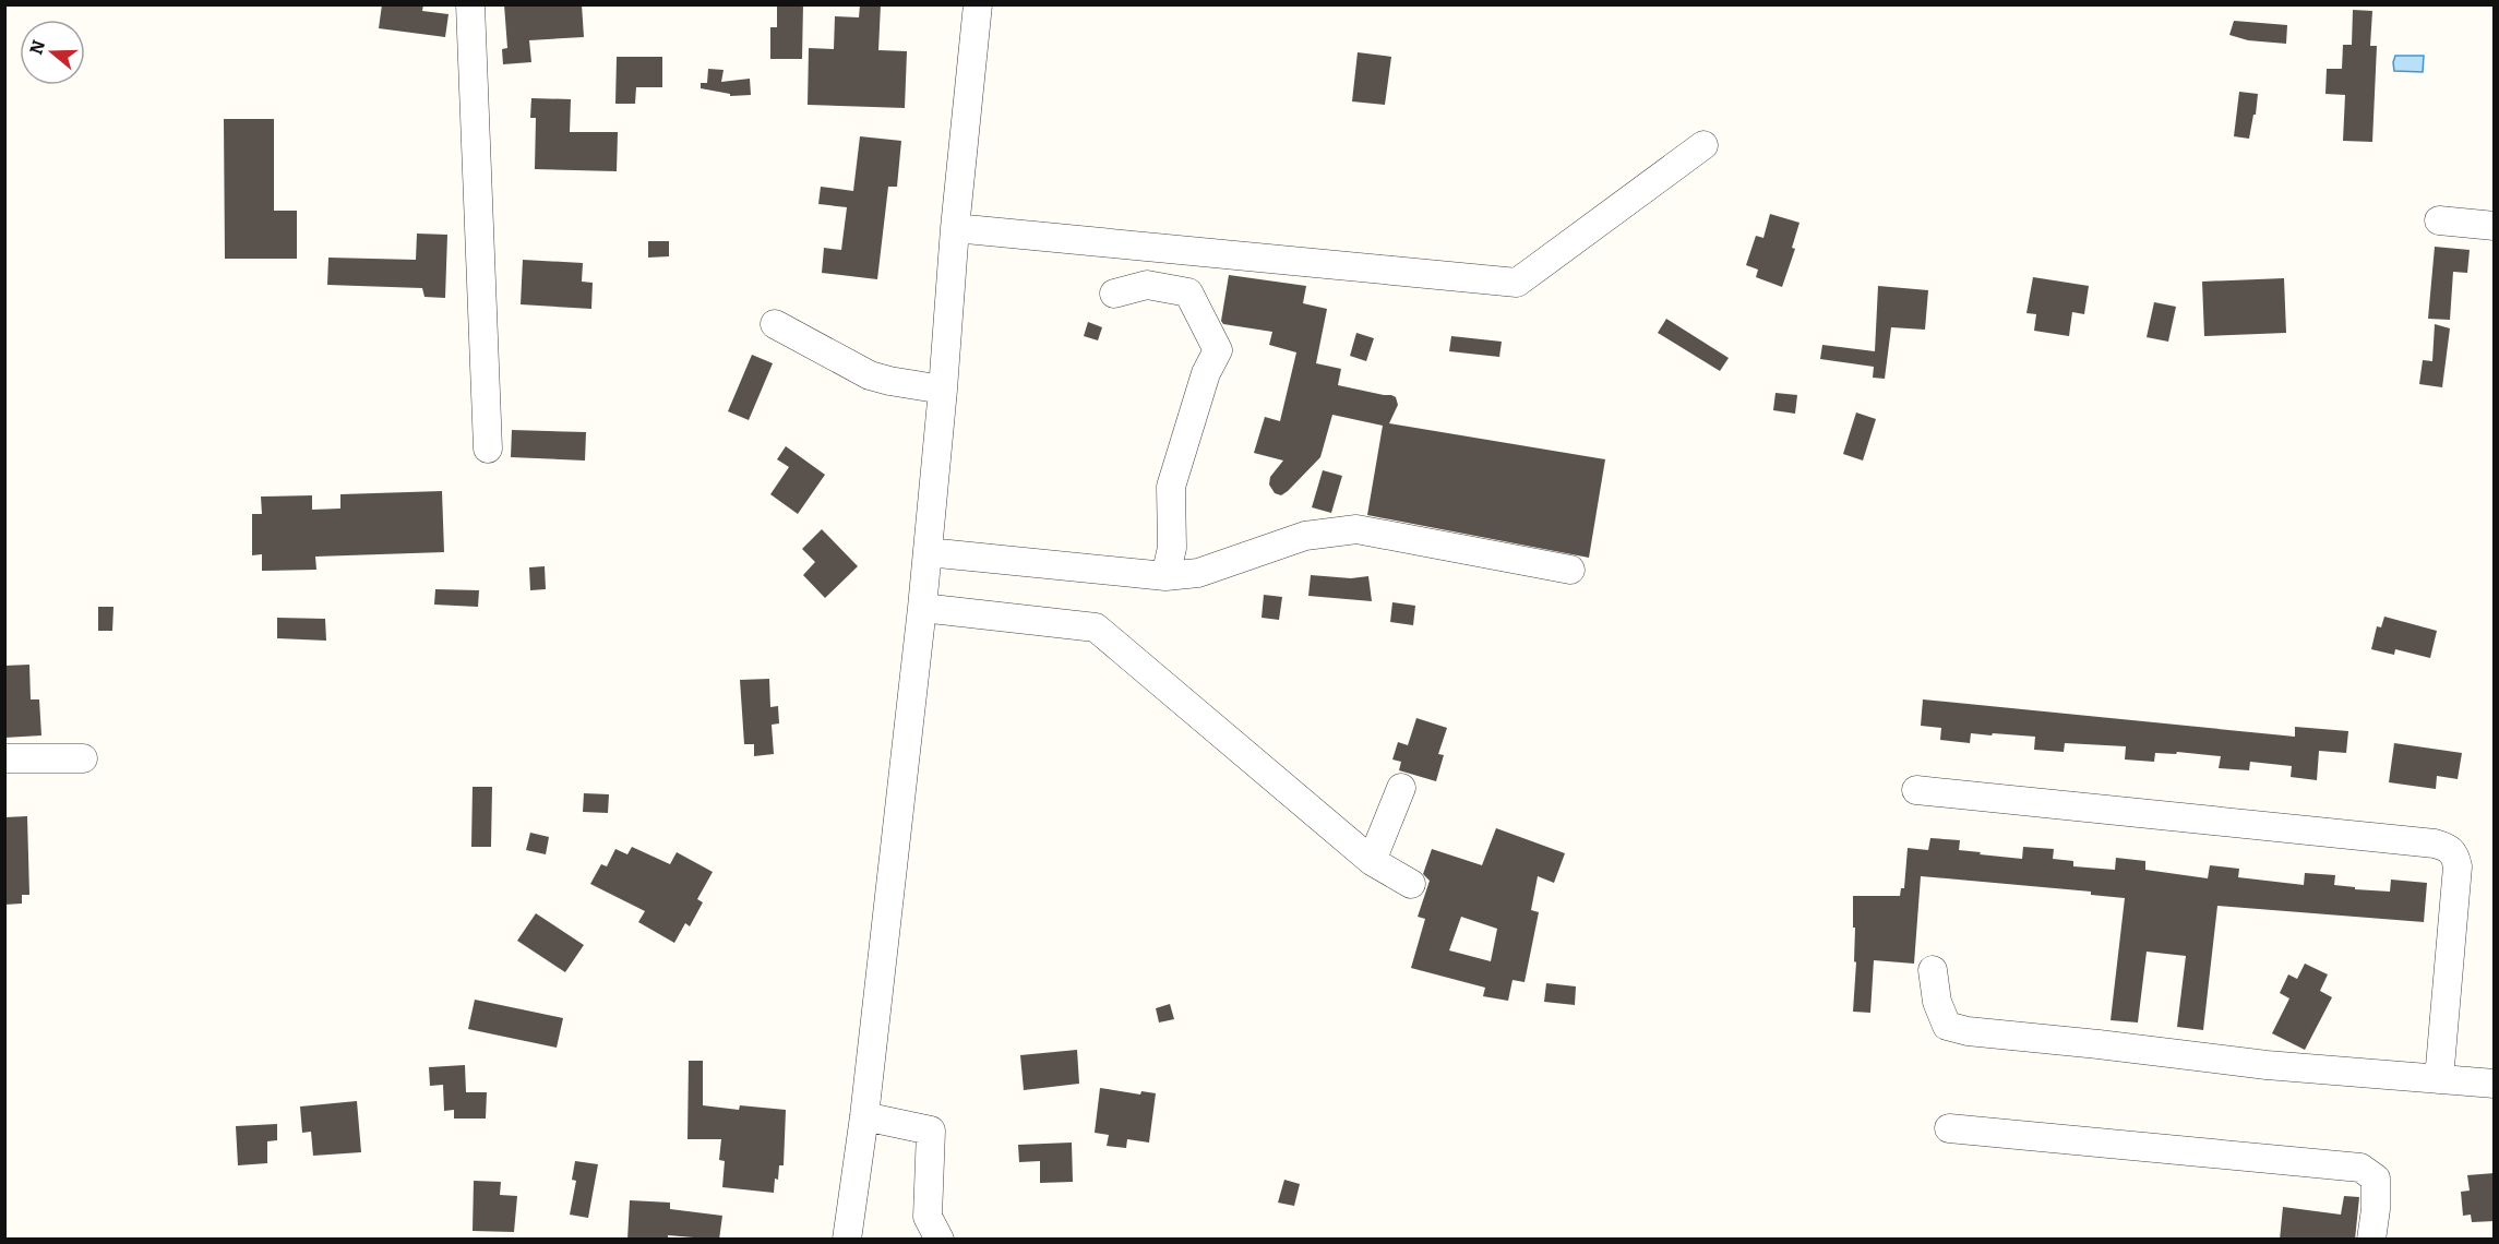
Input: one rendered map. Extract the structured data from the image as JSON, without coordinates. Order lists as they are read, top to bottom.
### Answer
{
  "north": "left"
}
